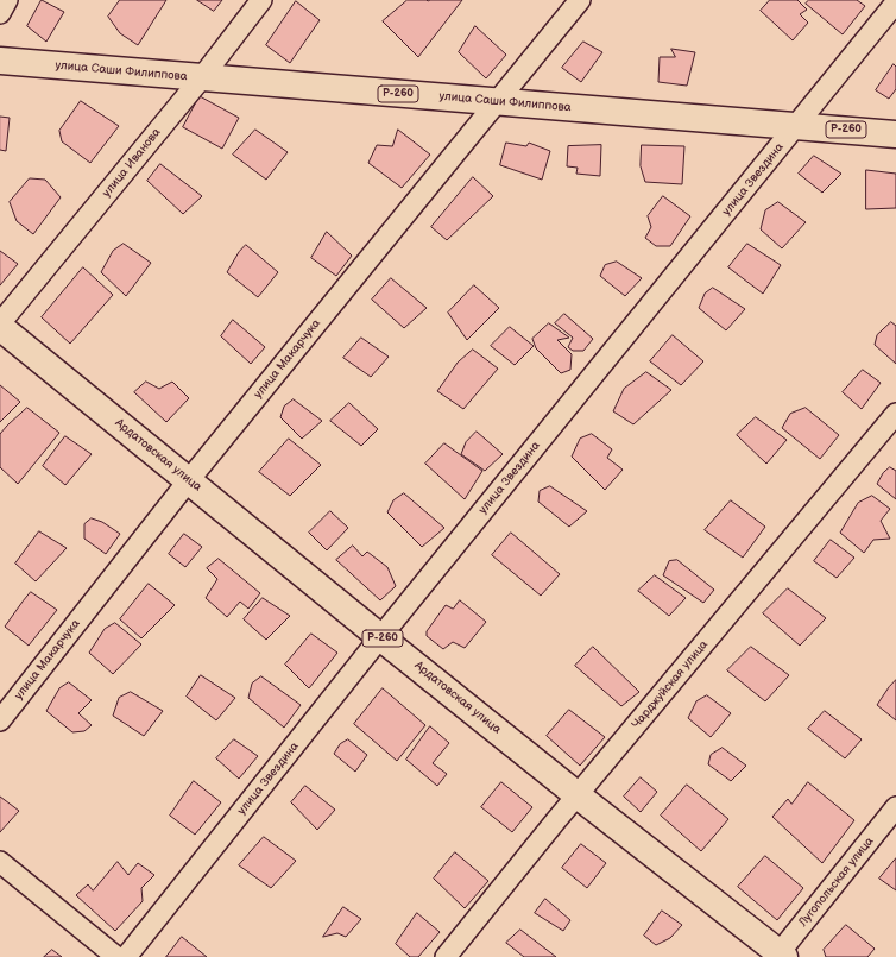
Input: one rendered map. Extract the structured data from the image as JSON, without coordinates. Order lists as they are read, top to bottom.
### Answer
{
  "streets": {
    "highway": ["улица Саши Филиппова", "Р-260", "Ардатовская улица"],
    "street": [
      "улица Иванова",
      "улица Звездина",
      "улица Макарчука",
      "Чарджуйская улица",
      "Лугопольская улица"
    ]
  },
  "crossings": [
    ["улица Саши Филиппова", "улица Иванова"],
    ["улица Саши Филиппова", "улица Звездина"],
    ["улица Саши Филиппова", "улица Макарчука"],
    ["улица Звездина", "Ардатовская улица"],
    ["улица Макарчука", "Ардатовская улица"],
    ["Ардатовская улица", "Чарджуйская улица"],
    ["Ардатовская улица", "Лугопольская улица"]
  ]
}
